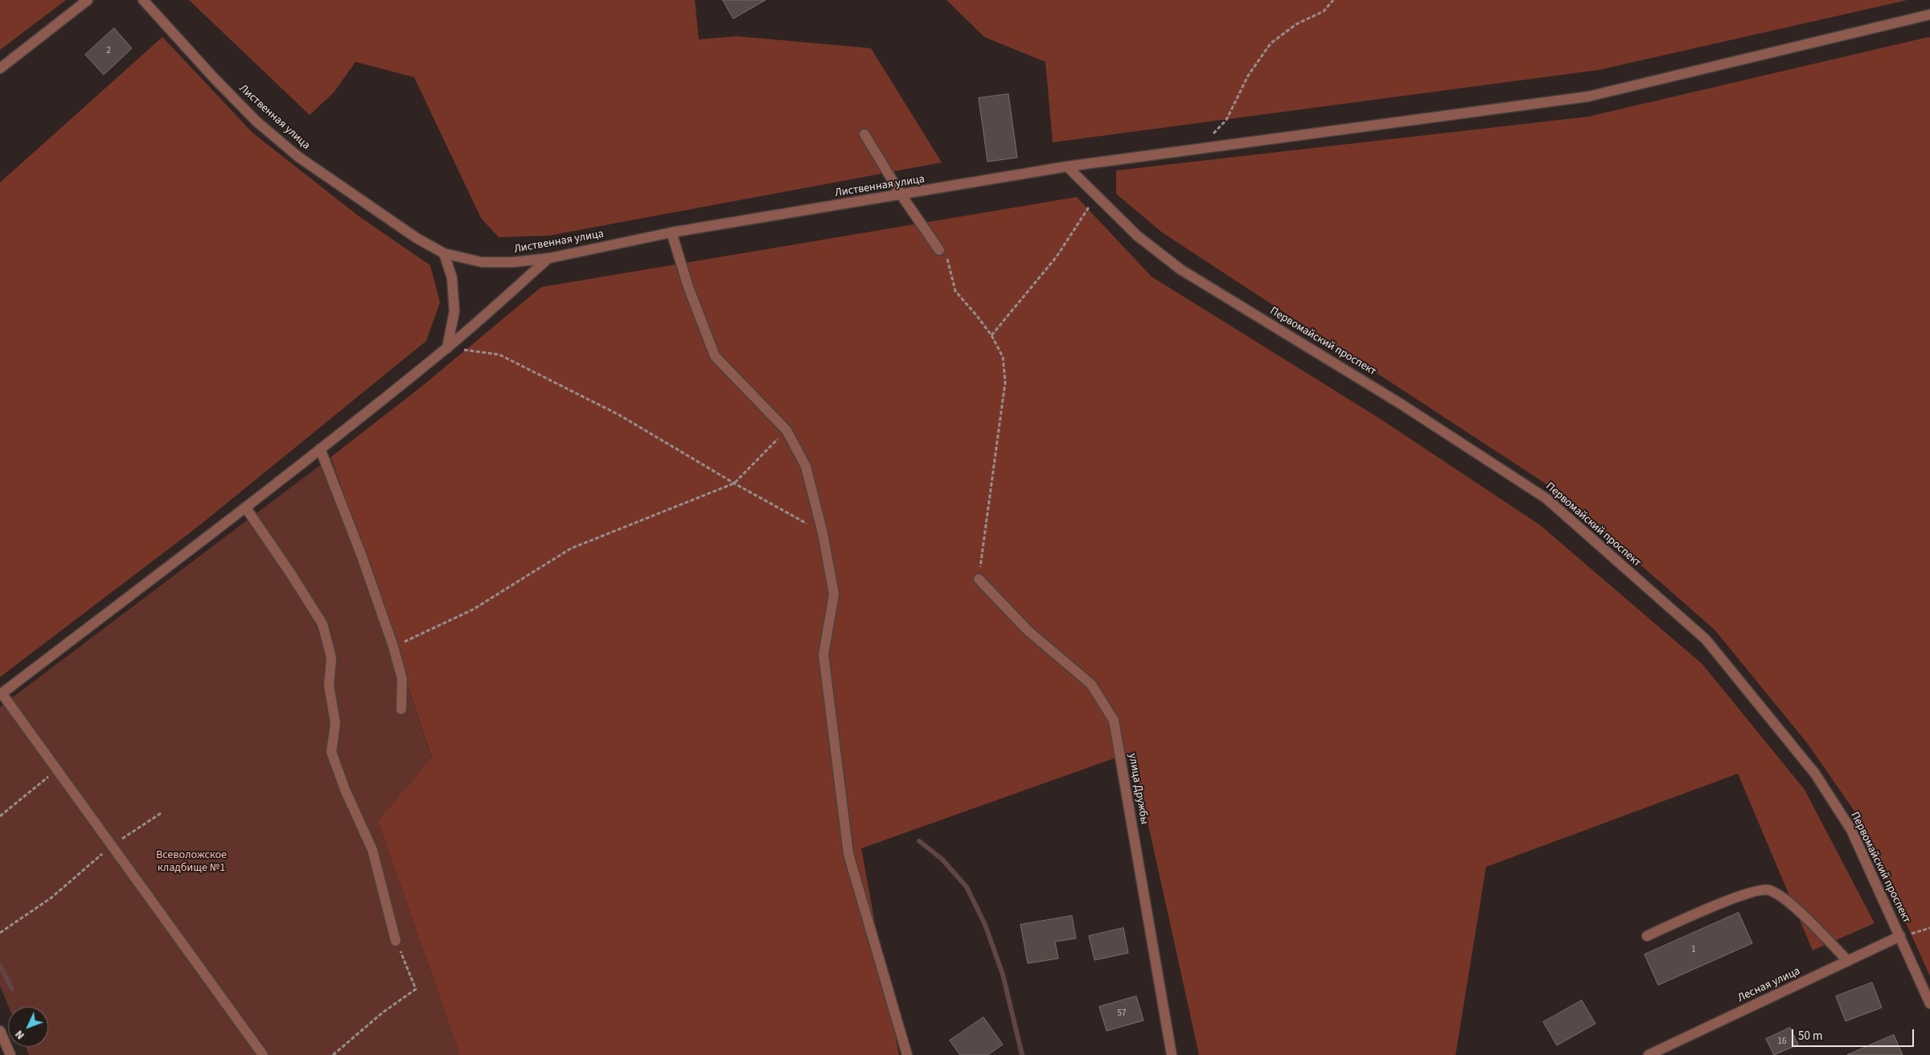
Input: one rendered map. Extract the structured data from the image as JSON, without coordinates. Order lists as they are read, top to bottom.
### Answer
{
  "streets": {
    "street": [
      "Лиственная улица",
      "Первомайский проспект",
      "улица Дружбы",
      "Лесная улица"
    ]
  },
  "crossings": [
    ["Лиственная улица", "Первомайский проспект"],
    ["Первомайский проспект", "Лесная улица"]
  ],
  "parks": ["Всеволожское кладбище №1"],
  "house_numbers": [
    "2",
    "1",
    "57",
    "16"
  ],
  "scale_bar": "50 m",
  "north": "bottom left"
}
